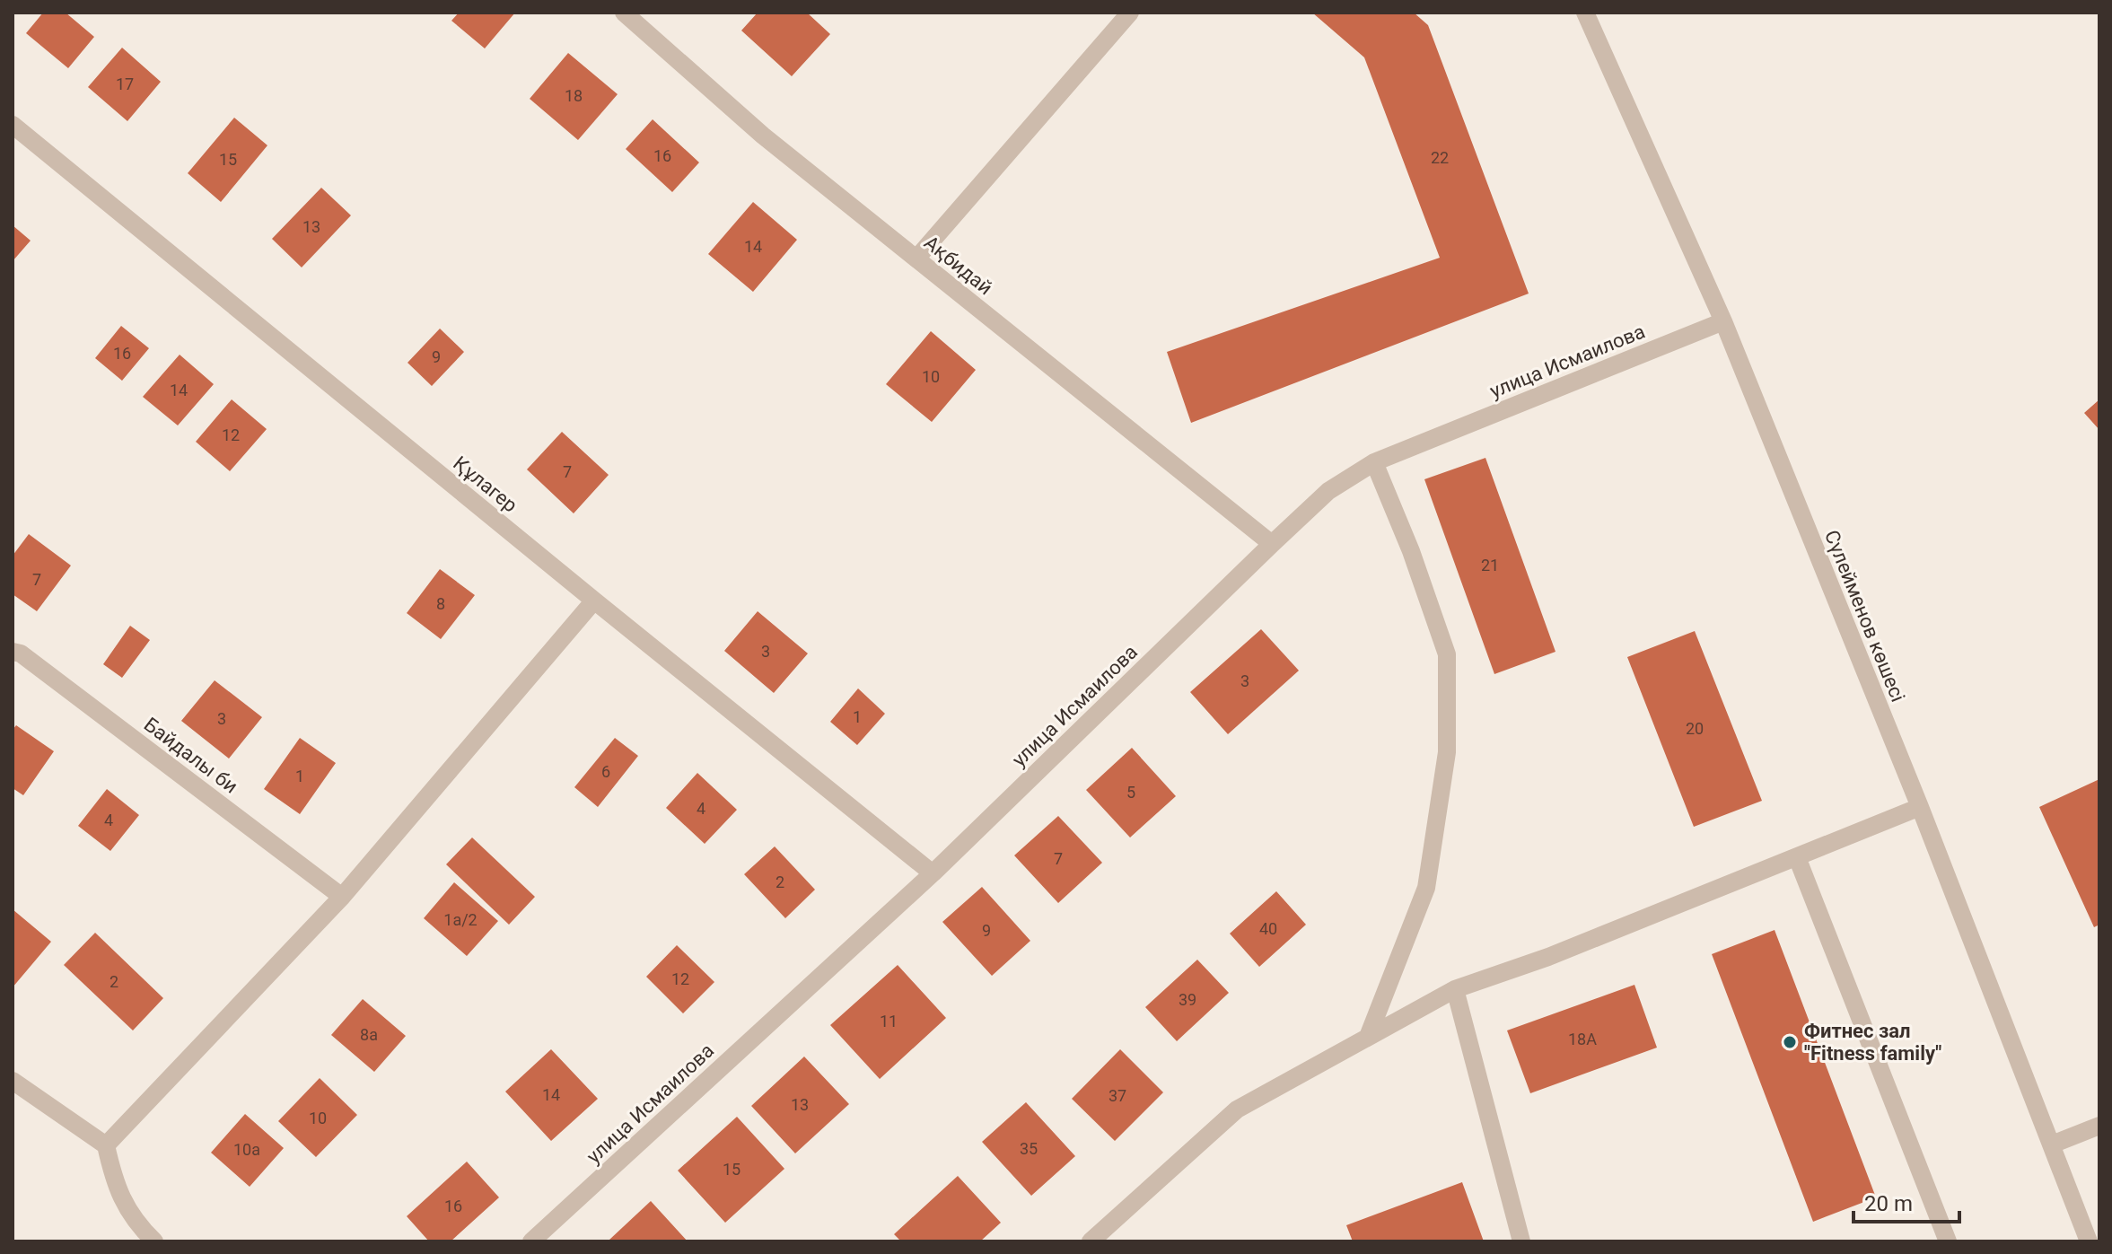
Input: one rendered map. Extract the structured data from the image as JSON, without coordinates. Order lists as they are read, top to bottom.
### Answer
{
  "streets": {
    "street": [
      "Ақбидай",
      "улица Исмаилова",
      "Құлагер",
      "Сүлейменов көшесі",
      "Байдалы би"
    ]
  },
  "crossings": [
    ["Ақбидай", "улица Исмаилова"],
    ["улица Исмаилова", "Құлагер"],
    ["улица Исмаилова", "Сүлейменов көшесі"]
  ],
  "places": ["Фитнес зал \"Fitness family\""],
  "house_numbers": [
    "17",
    "18",
    "16",
    "22",
    "15",
    "13",
    "14",
    "16",
    "9",
    "10",
    "14",
    "12",
    "7",
    "21",
    "7",
    "8",
    "3",
    "3",
    "1",
    "3",
    "20",
    "6",
    "1",
    "5",
    "4",
    "4",
    "7",
    "2",
    "1а/2",
    "40",
    "9",
    "12",
    "2",
    "39",
    "11",
    "8а",
    "18А",
    "14",
    "37",
    "13",
    "10",
    "35",
    "10а",
    "15",
    "16"
  ],
  "scale_bar": "20 m"
}
